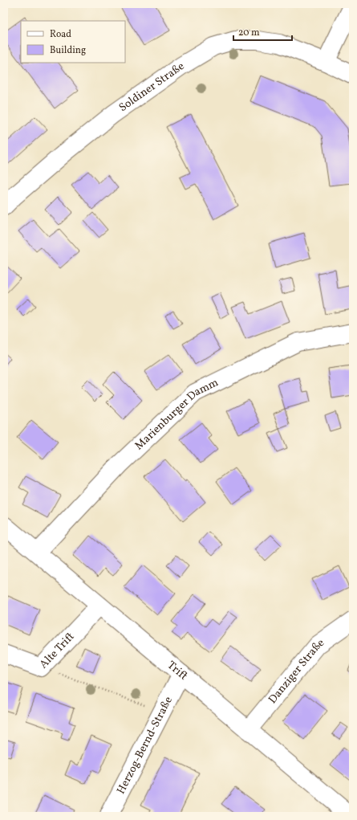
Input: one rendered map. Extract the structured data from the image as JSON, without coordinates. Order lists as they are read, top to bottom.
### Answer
{
  "streets": {
    "street": [
      "Soldiner Straße",
      "Marienburger Damm",
      "Alte Trift",
      "Trift",
      "Danziger Straße",
      "Herzog-Bernd-Straße"
    ]
  },
  "crossings": [
    ["Marienburger Damm", "Trift"],
    ["Alte Trift", "Trift"],
    ["Trift", "Danziger Straße"],
    ["Trift", "Herzog-Bernd-Straße"]
  ],
  "legend": ["Road", "Building"],
  "scale_bar": "20 m"
}
